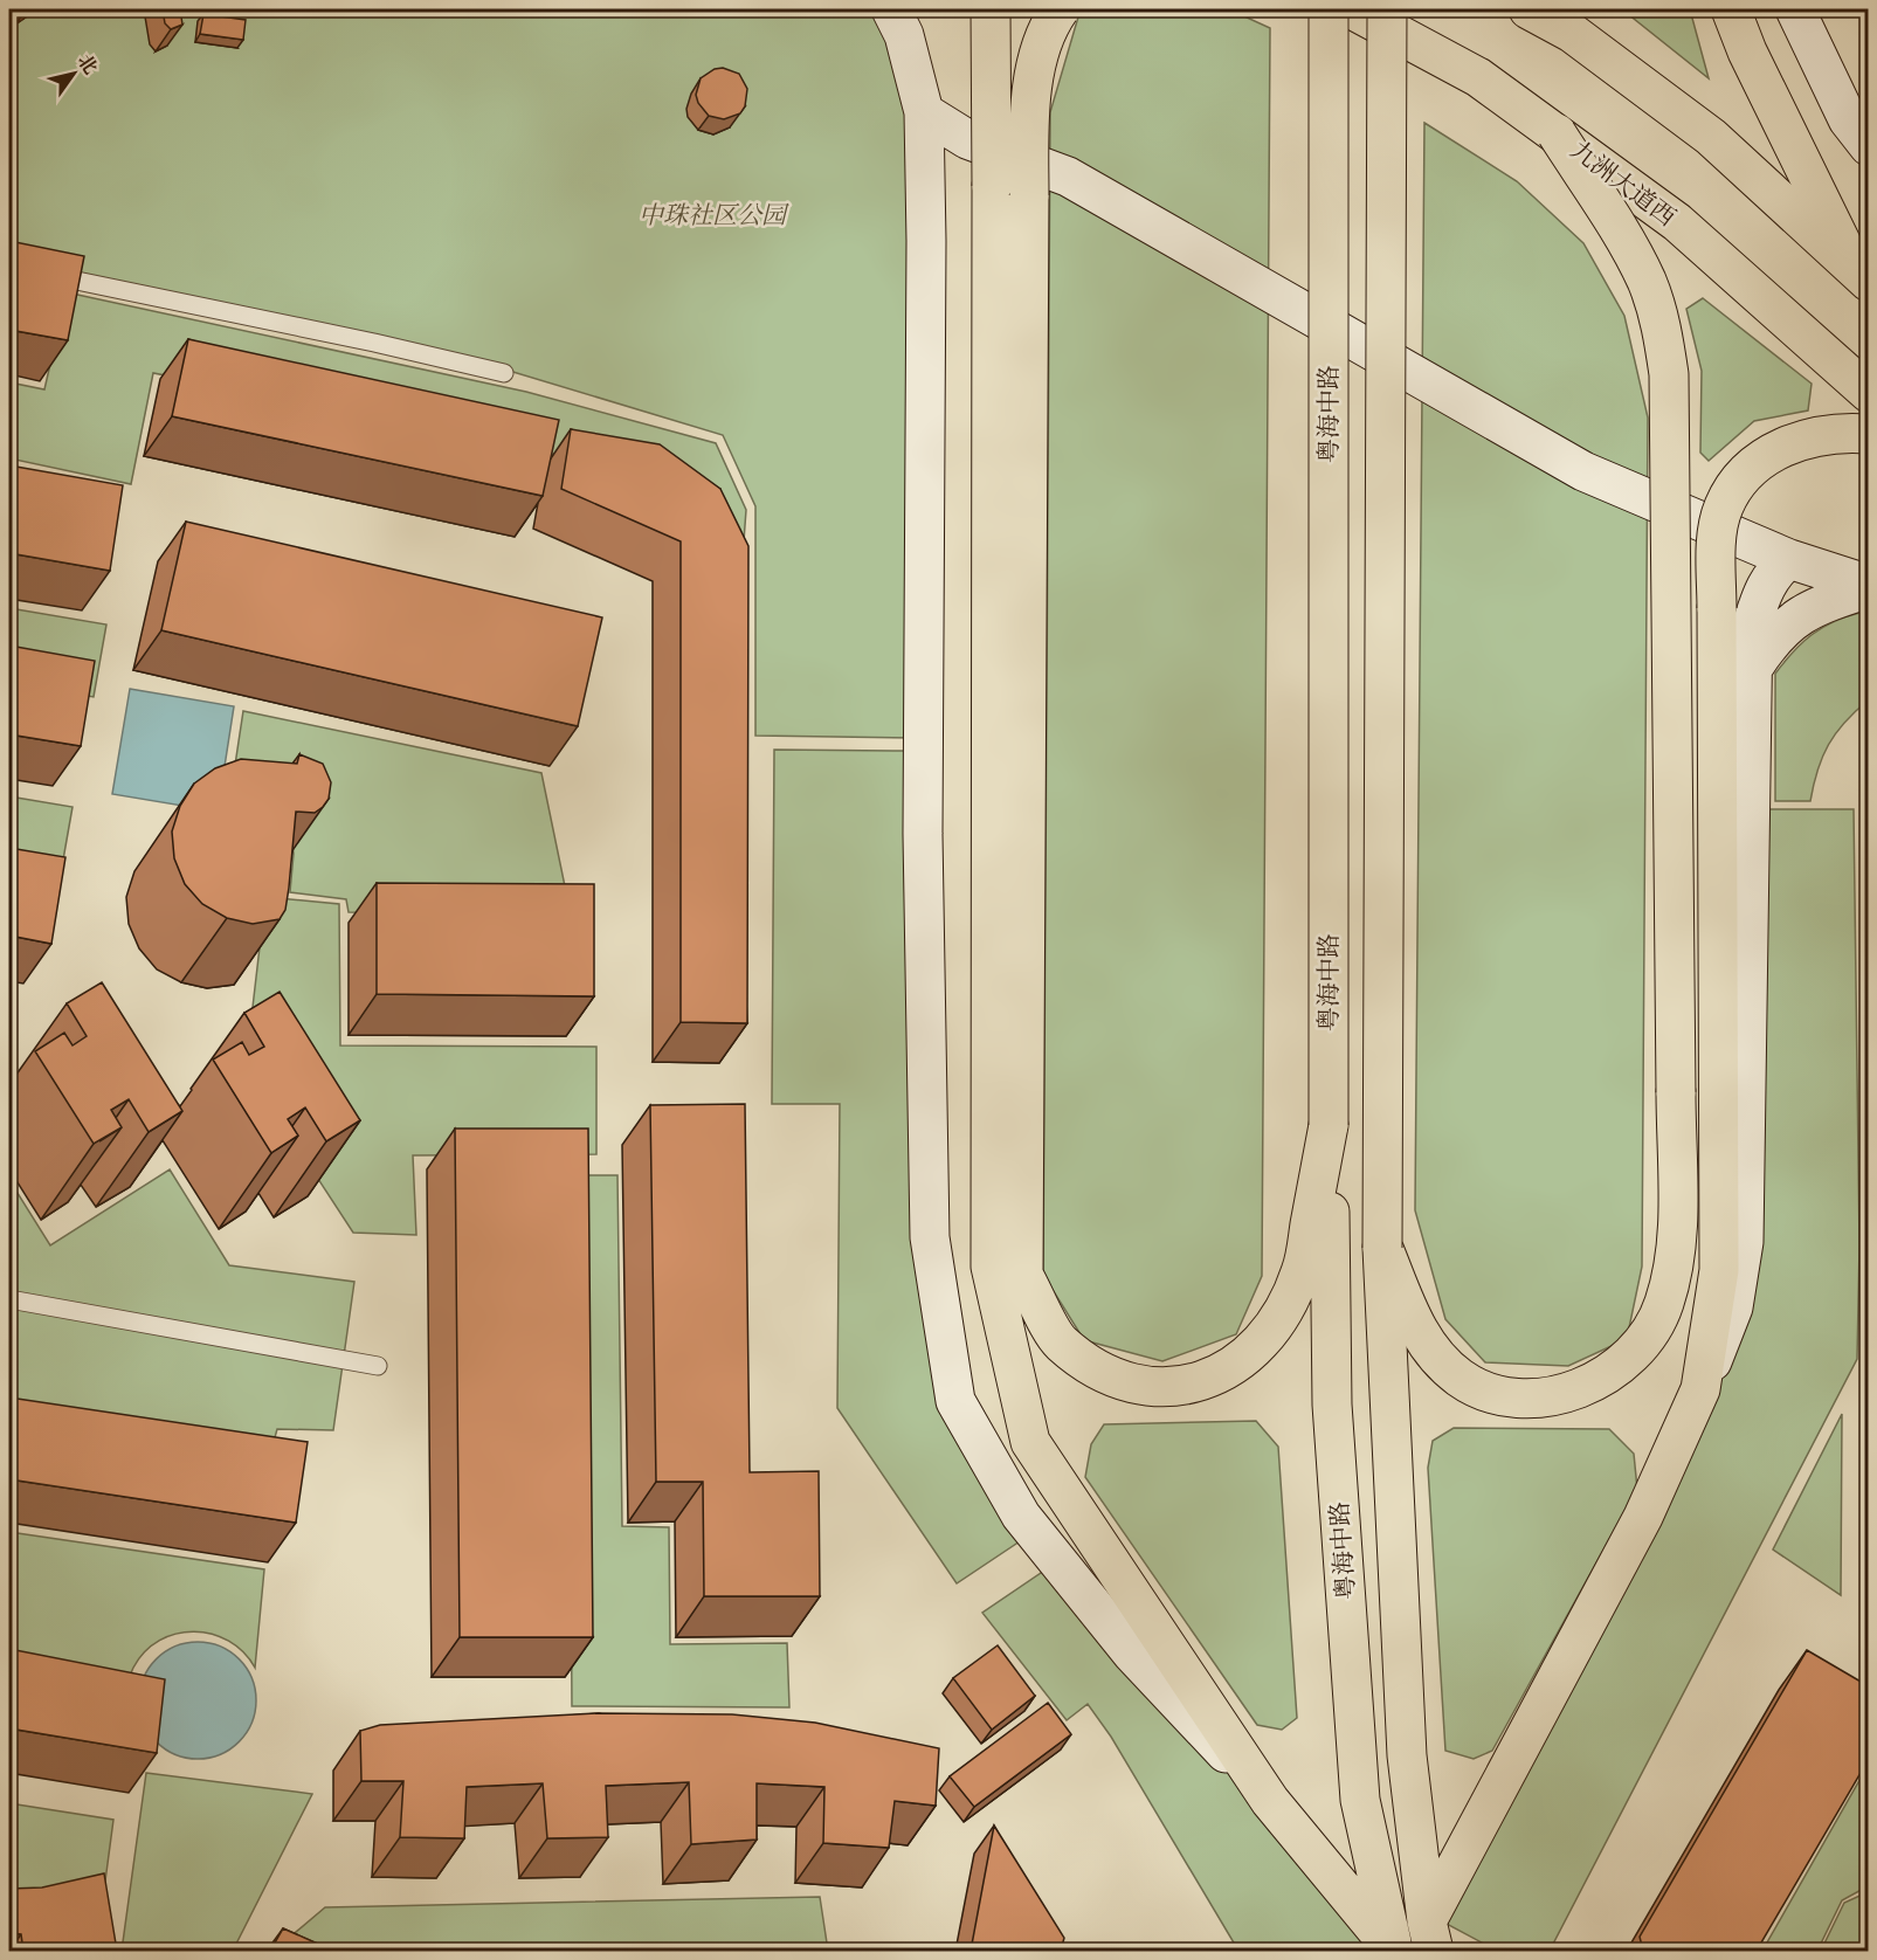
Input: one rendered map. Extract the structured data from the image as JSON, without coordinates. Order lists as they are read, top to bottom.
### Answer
{
  "streets": {
    "main road": ["九洲大道西", "粤海中路"]
  },
  "parks": ["中珠社区公园"],
  "north": "top right"
}
